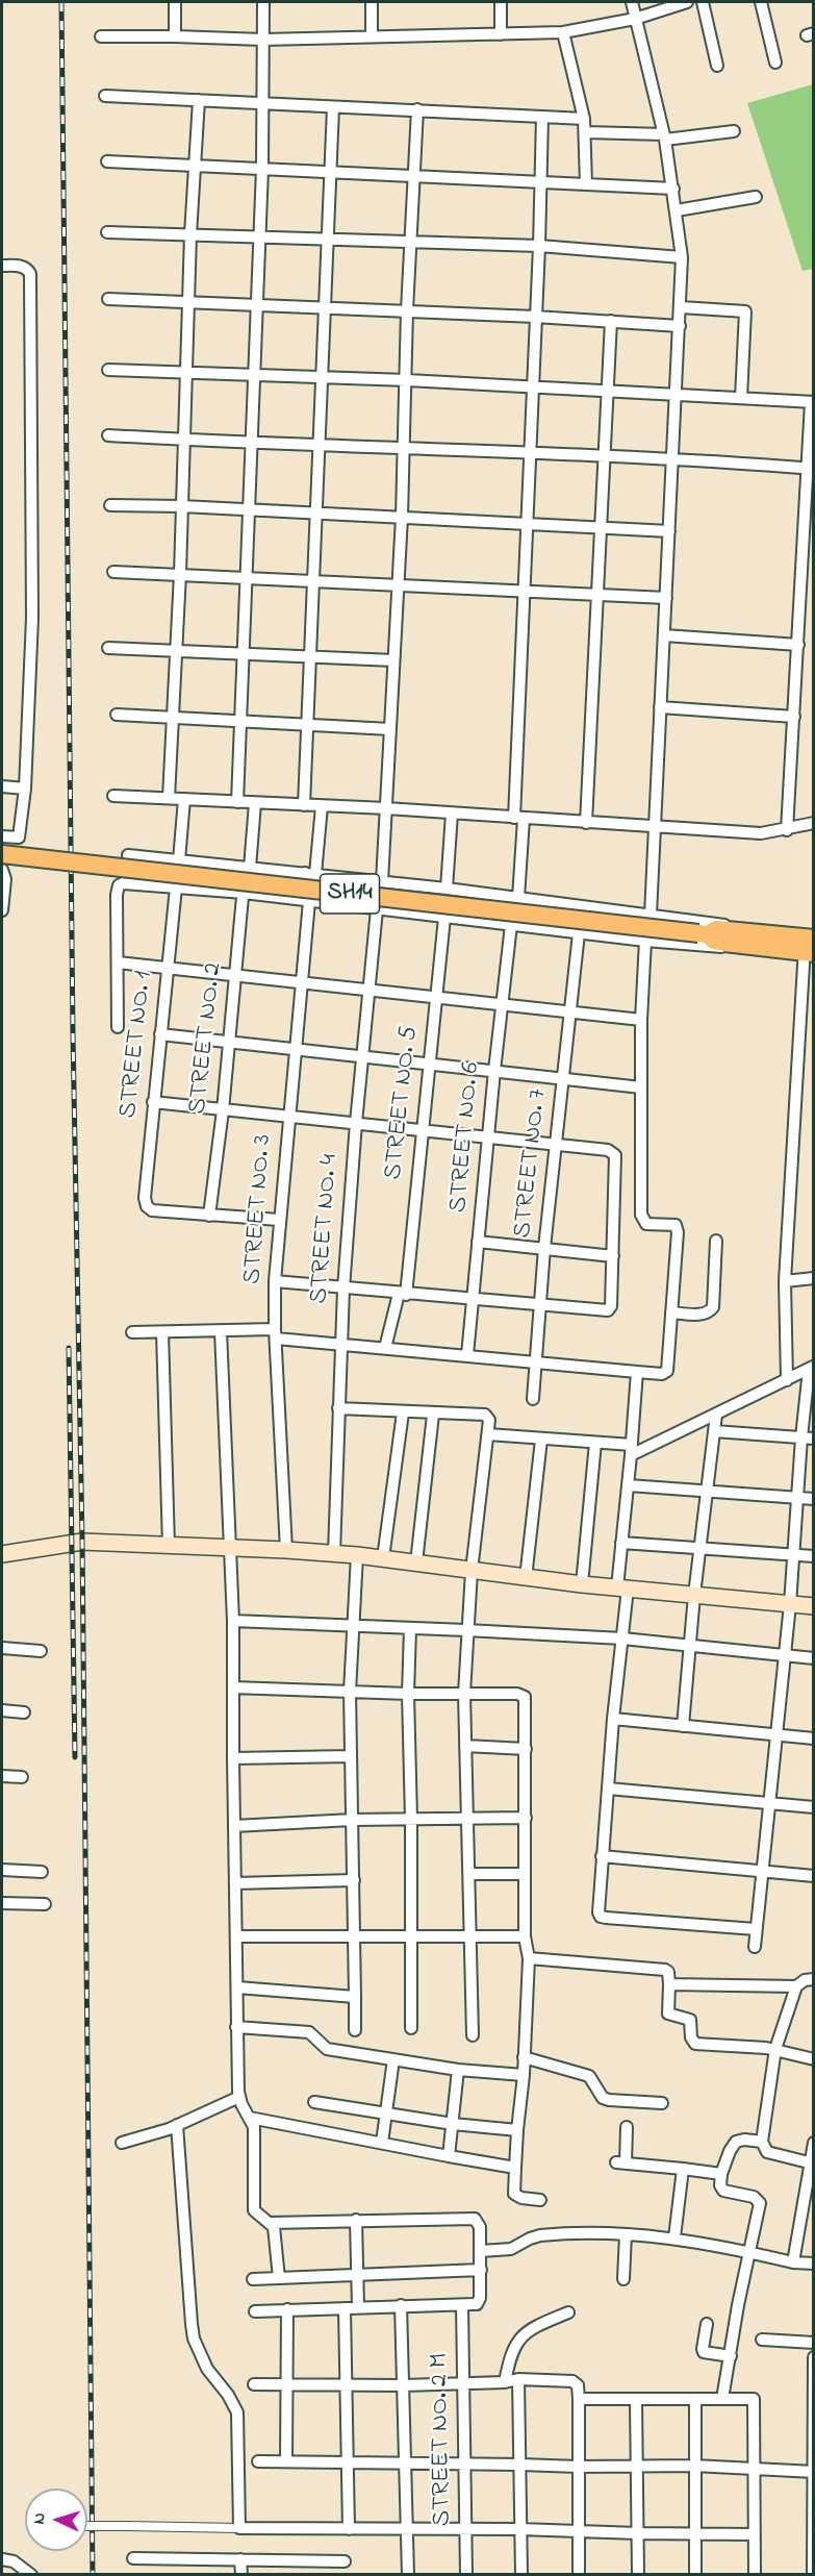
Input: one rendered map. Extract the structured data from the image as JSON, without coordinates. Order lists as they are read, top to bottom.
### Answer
{
  "streets": {
    "main road": ["SH14"],
    "street": [
      "STREET NO. 2",
      "STREET NO. 1",
      "STREET NO. 5",
      "STREET NO. 6",
      "STREET NO. 7",
      "STREET NO. 3",
      "STREET NO. 4",
      "STREET NO. 2 M"
    ]
  },
  "crossings": [
    ["STREET NO. 2", "STREET NO. 1"]
  ],
  "north": "left"
}
